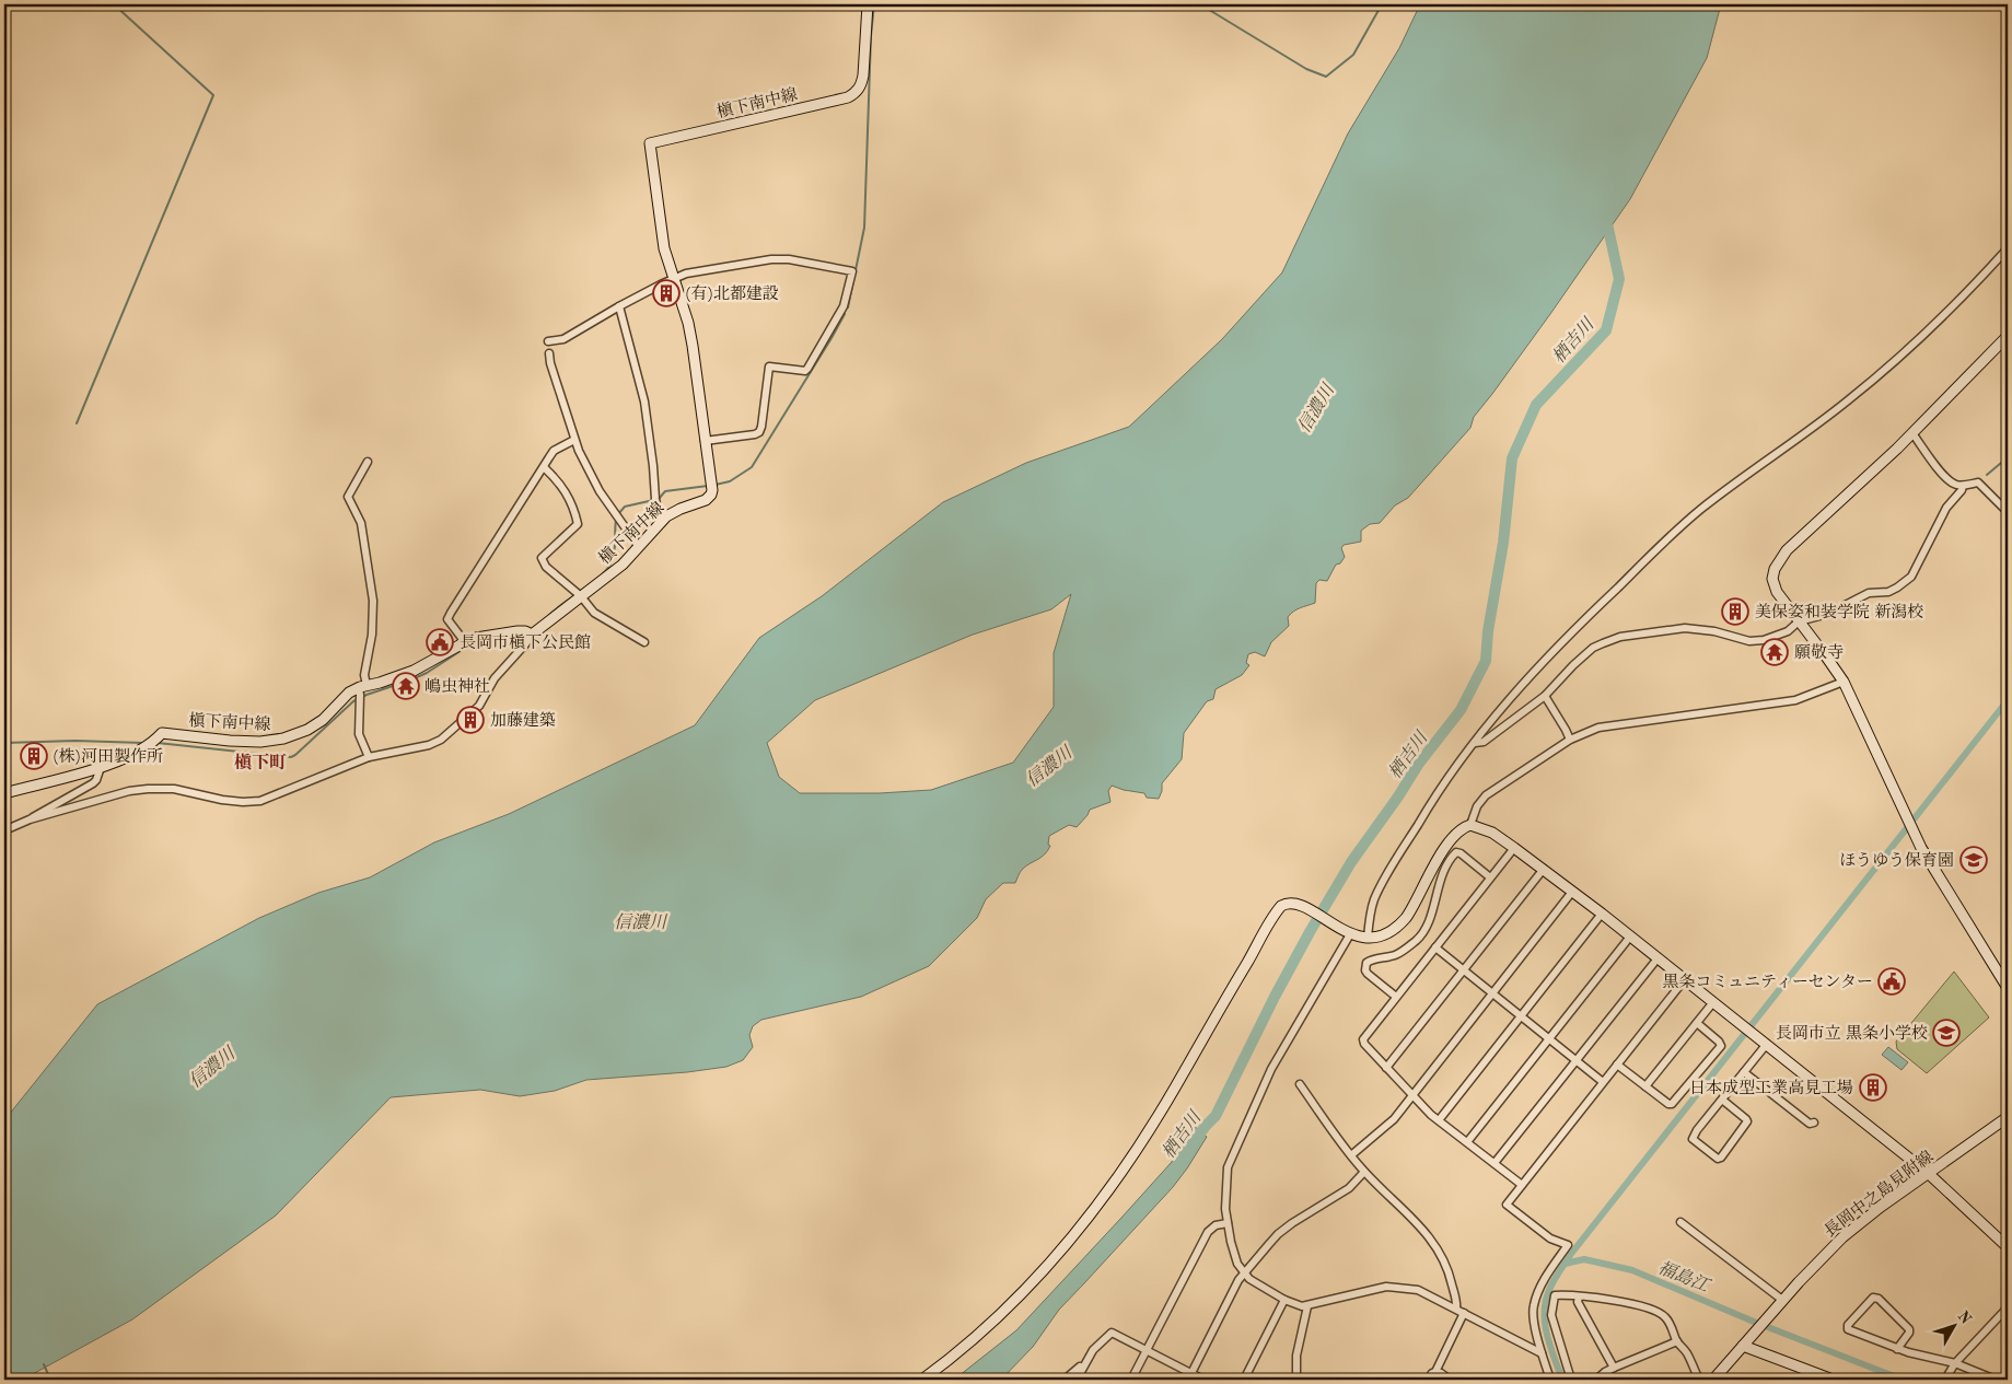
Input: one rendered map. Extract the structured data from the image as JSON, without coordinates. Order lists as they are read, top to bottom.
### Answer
{
  "streets": {
    "street": ["槇下南中線", "長岡中之島見附線"]
  },
  "districts": ["槇下町"],
  "water": ["栖吉川", "信濃川", "福島江"],
  "places": {
    "building": [
      "(有)北都建設",
      "美保姿和装学院 新潟校",
      "加藤建築",
      "(株)河田製作所",
      "日本成型工業高見工場"
    ],
    "public building": ["長岡市槇下公民館", "黒条コミュニティーセンター"],
    "temple": ["願敬寺", "嶋虫神社"],
    "school or university": ["ほうゆう保育園", "長岡市立 黒条小学校"]
  },
  "north": "top right"
}
